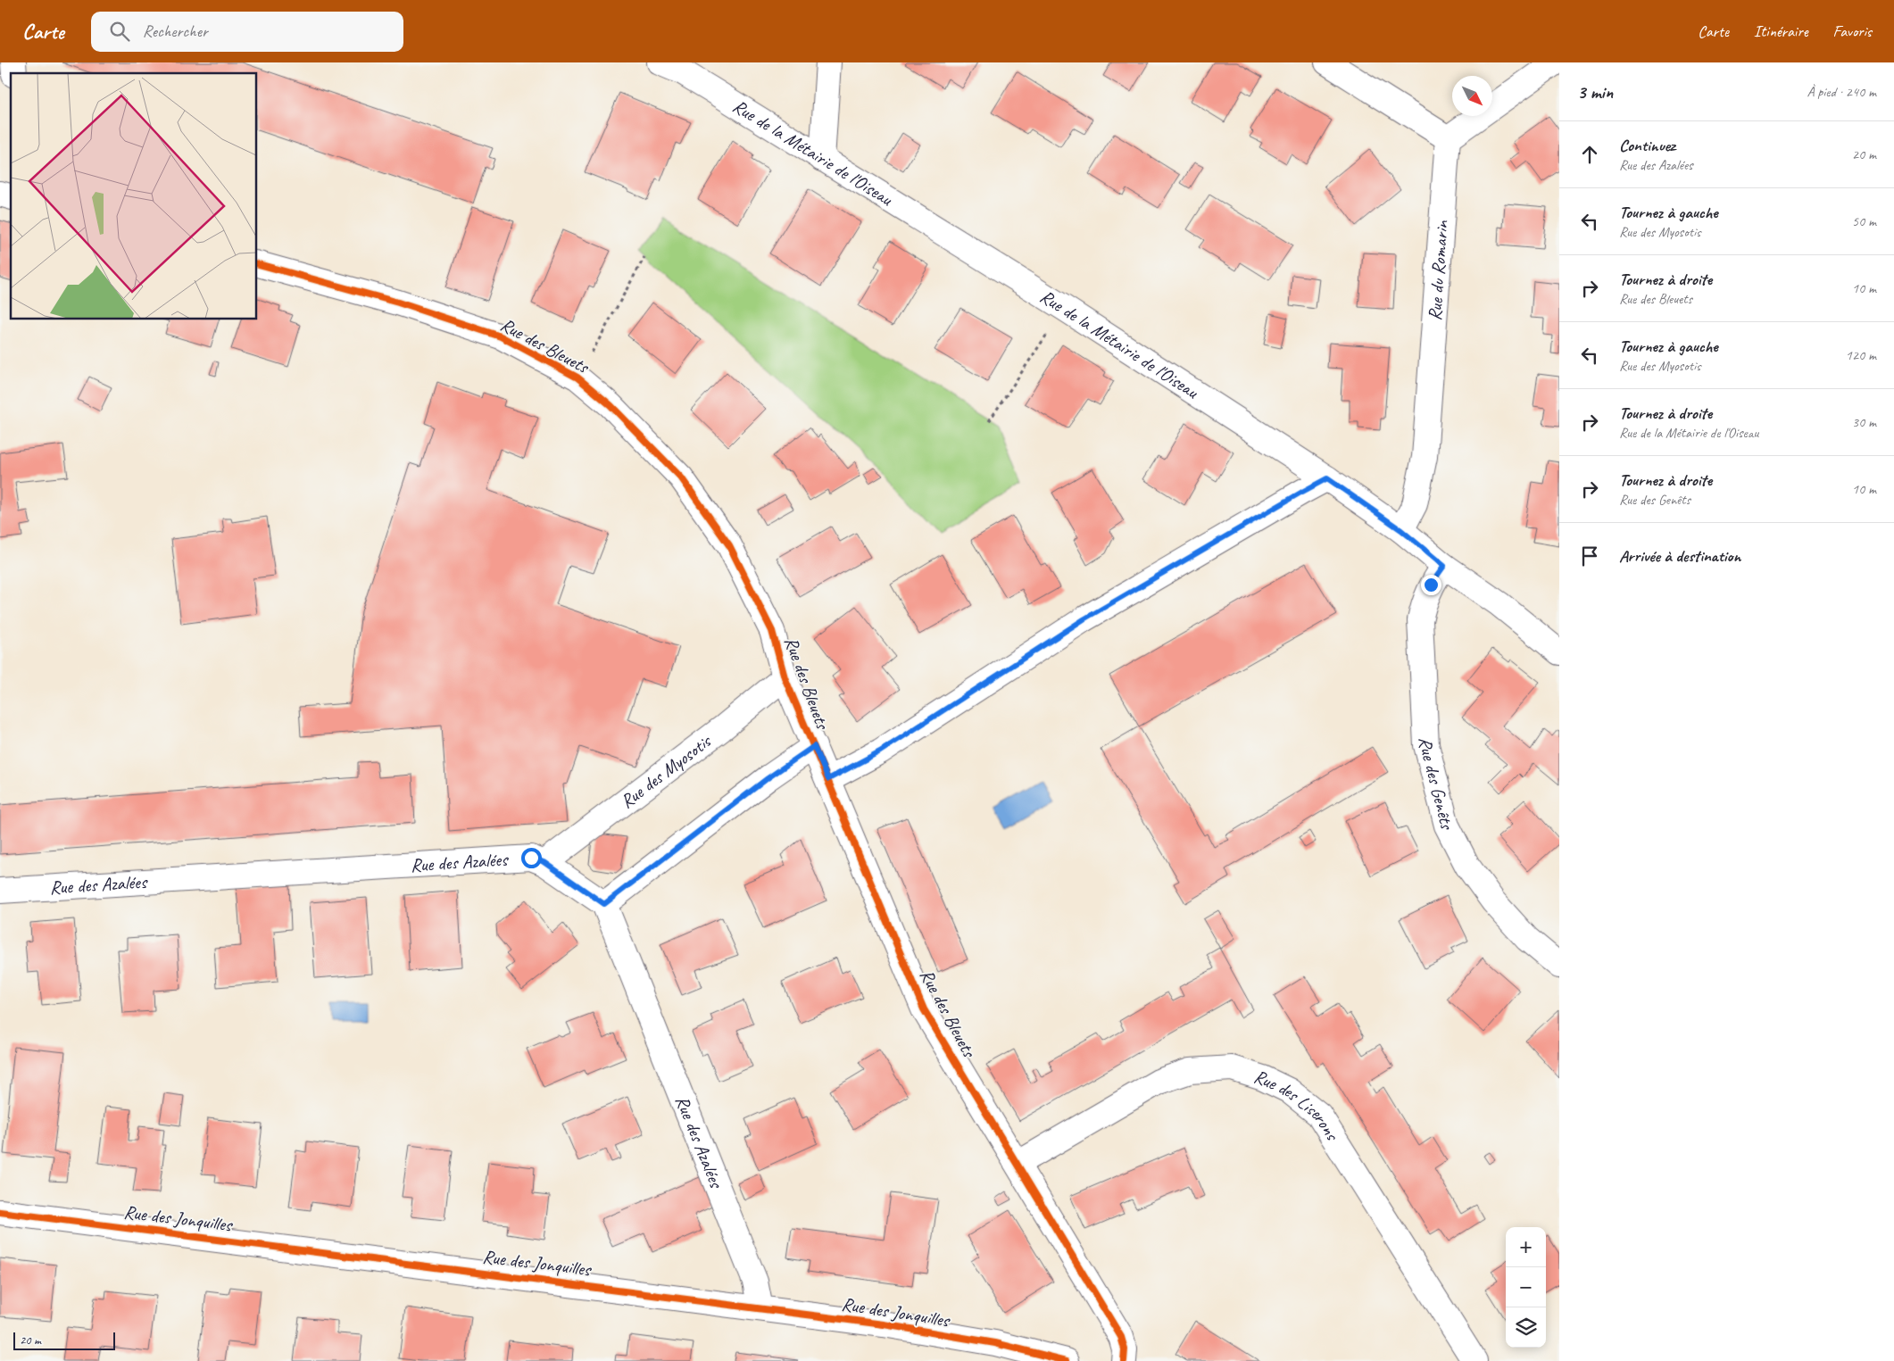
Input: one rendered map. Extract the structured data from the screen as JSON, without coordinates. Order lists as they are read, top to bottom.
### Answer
{
  "streets": {
    "street": [
      "Rue de la Métairie de l'Oiseau",
      "Rue du Romarin",
      "Rue des Bleuets",
      "Rue des Myosotis",
      "Rue des Genêts",
      "Rue des Azalées",
      "Rue des Liserons",
      "Rue des Jonquilles"
    ]
  },
  "crossings": [
    ["Rue de la Métairie de l'Oiseau", "Rue du Romarin"],
    ["Rue de la Métairie de l'Oiseau", "Rue des Genêts"],
    ["Rue des Bleuets", "Rue des Myosotis"],
    ["Rue des Bleuets", "Rue des Liserons"],
    ["Rue des Myosotis", "Rue des Azalées"],
    ["Rue des Azalées", "Rue des Jonquilles"]
  ],
  "scale_bar": "20 m",
  "north": "bottom right",
  "page": {
    "header": "Carte",
    "search": "Rechercher",
    "nav": ["Carte", "Itinéraire", "Favoris"],
    "heading": ["3 min", "À pied · 240 m"],
    "list": [
      ["Continuez", "Rue des Azalées", "20 m"],
      ["Tournez à gauche", "Rue des Myosotis", "50 m"],
      ["Tournez à droite", "Rue des Bleuets", "10 m"],
      ["Tournez à gauche", "Rue des Myosotis", "120 m"],
      ["Tournez à droite", "Rue de la Métairie de l'Oiseau", "30 m"],
      ["Tournez à droite", "Rue des Genêts", "10 m"],
      "Arrivée à destination"
    ],
    "map_buttons": ["+", "−"],
    "scale": "20 m"
  }
}
